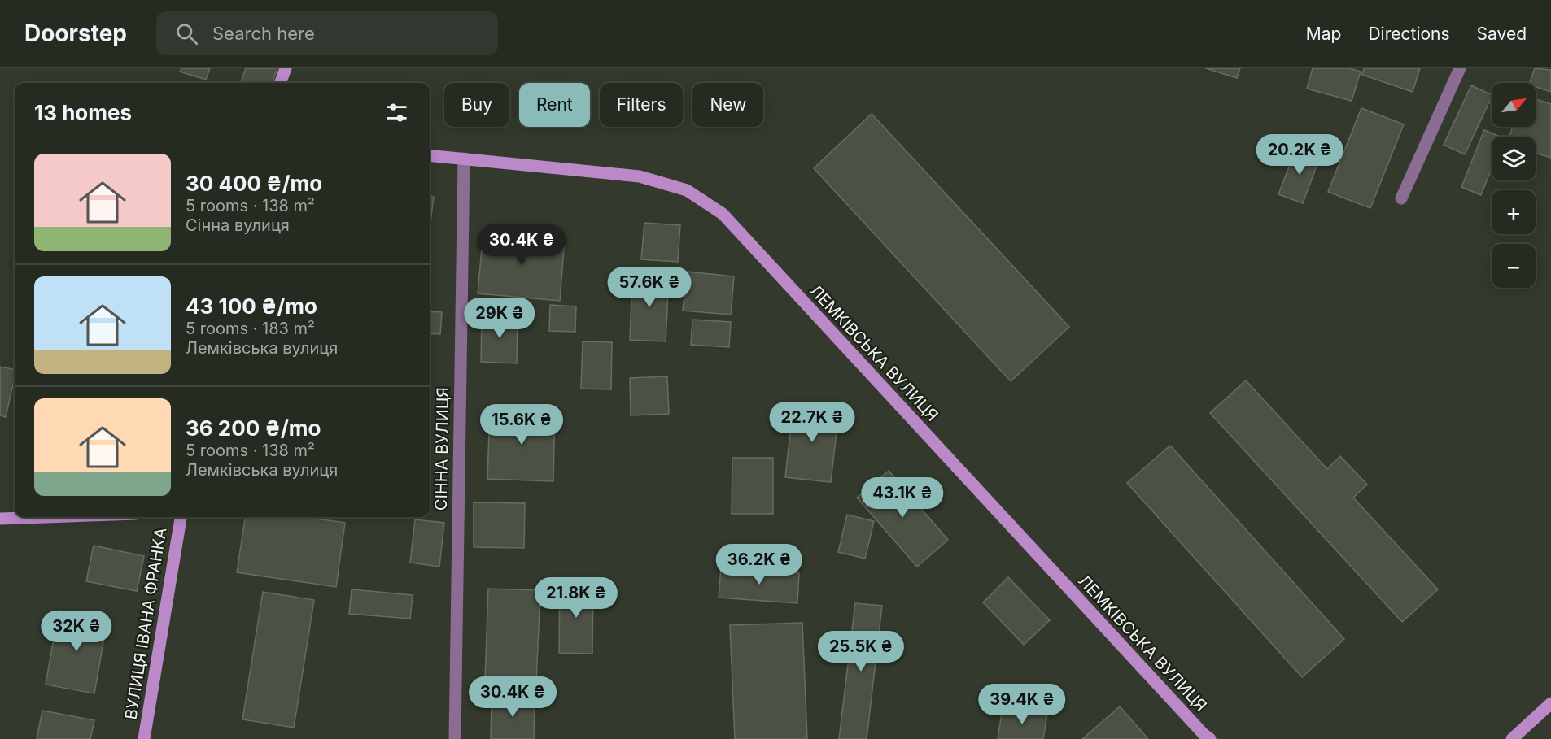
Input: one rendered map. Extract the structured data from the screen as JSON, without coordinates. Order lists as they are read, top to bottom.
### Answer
{
  "streets": {
    "main road": ["ЛЕМКІВСЬКА ВУЛИЦЯ", "ВУЛИЦЯ ІВАНА ФРАНКА"],
    "street": ["СІННА ВУЛИЦЯ"]
  },
  "crossings": [
    ["ЛЕМКІВСЬКА ВУЛИЦЯ", "СІННА ВУЛИЦЯ"]
  ],
  "north": "top right",
  "page": {
    "header": "Doorstep",
    "search": "Search here",
    "nav": ["Map", "Directions", "Saved"],
    "map_buttons": ["+", "−"],
    "chip": [
      "Buy",
      "Rent",
      "Filters",
      "New"
    ],
    "heading": "13 homes",
    "price": [
      "20.2K ₴",
      "30.4K ₴",
      "57.6K ₴",
      "29K ₴",
      "22.7K ₴",
      "15.6K ₴",
      "43.1K ₴",
      "36.2K ₴",
      "21.8K ₴",
      "32K ₴",
      "25.5K ₴",
      "30.4K ₴",
      "39.4K ₴"
    ],
    "list": [
      {
        "name": "30 400 ₴/mo",
        "note": "5 rooms · 138 m² · Сінна вулиця"
      },
      {
        "name": "43 100 ₴/mo",
        "note": "5 rooms · 183 m² · Лемківська вулиця"
      },
      {
        "name": "36 200 ₴/mo",
        "note": "5 rooms · 138 m² · Лемківська вулиця"
      }
    ]
  }
}
